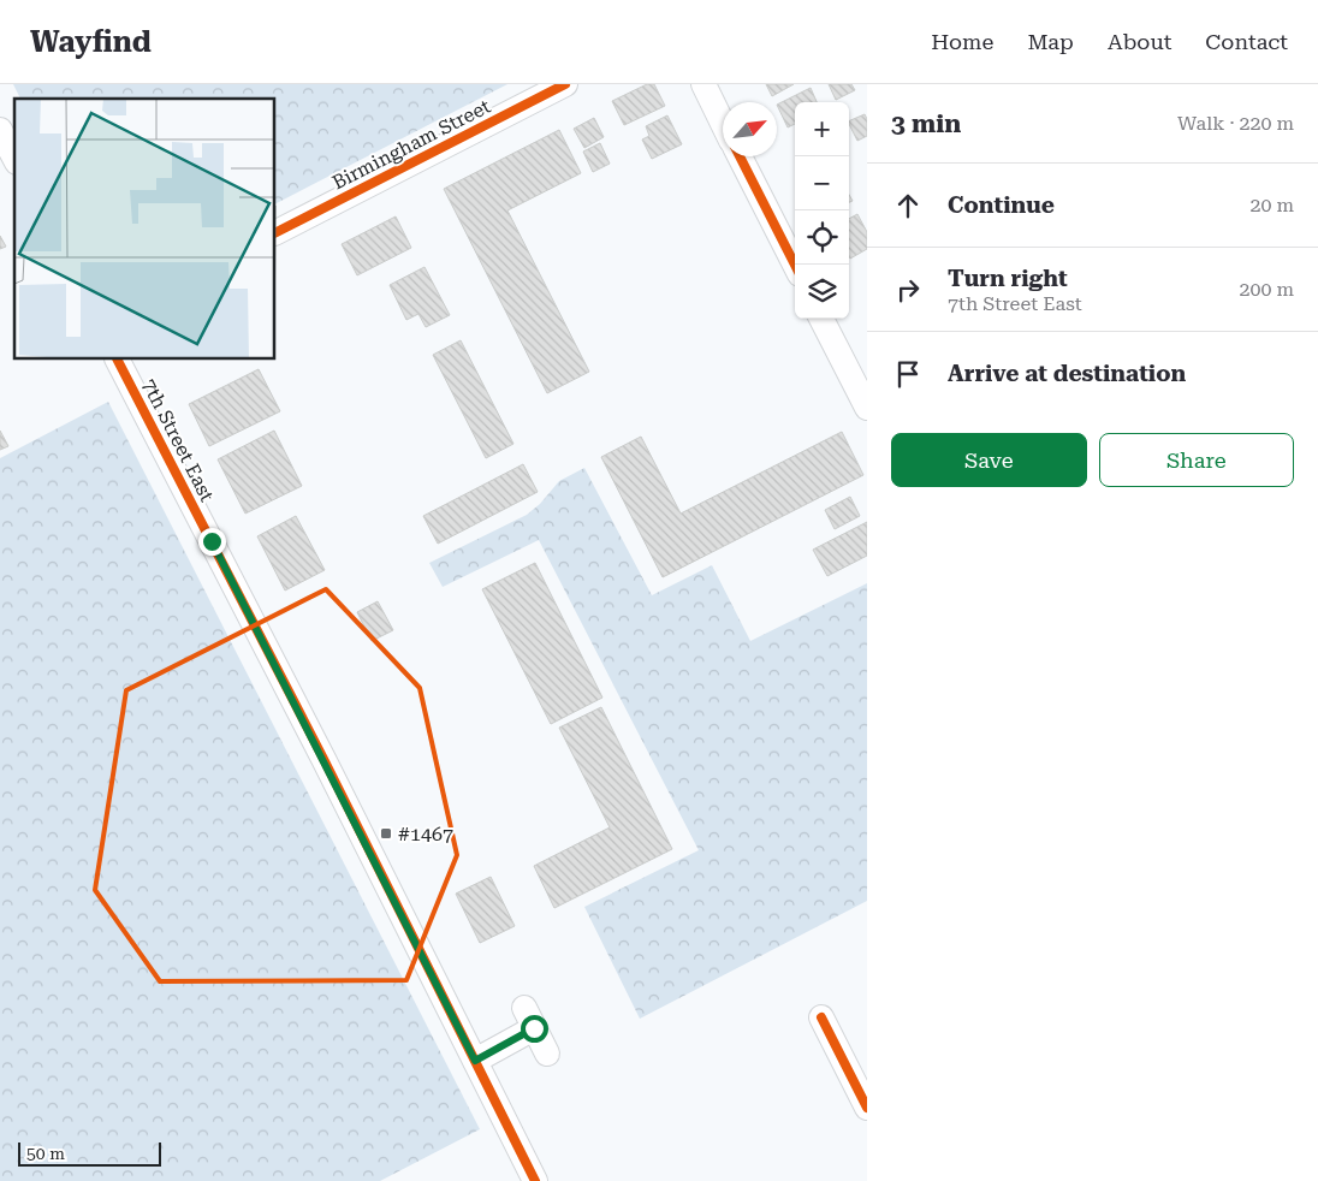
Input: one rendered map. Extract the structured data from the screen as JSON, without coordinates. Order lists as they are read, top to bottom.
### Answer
{
  "streets": {
    "street": ["Birmingham Street", "7th Street East"]
  },
  "places": {
    "transit": ["#1467"]
  },
  "scale_bar": "50 m",
  "north": "top right",
  "page": {
    "header": "Wayfind",
    "nav": [
      "Home",
      "Map",
      "About",
      "Contact"
    ],
    "heading": ["3 min", "Walk · 220 m"],
    "map_buttons": ["+", "−"],
    "list": [
      ["Continue", "20 m"],
      ["Turn right", "7th Street East", "200 m"],
      "Arrive at destination"
    ],
    "buttons": ["Save", "Share"],
    "scale": "50 m"
  }
}
